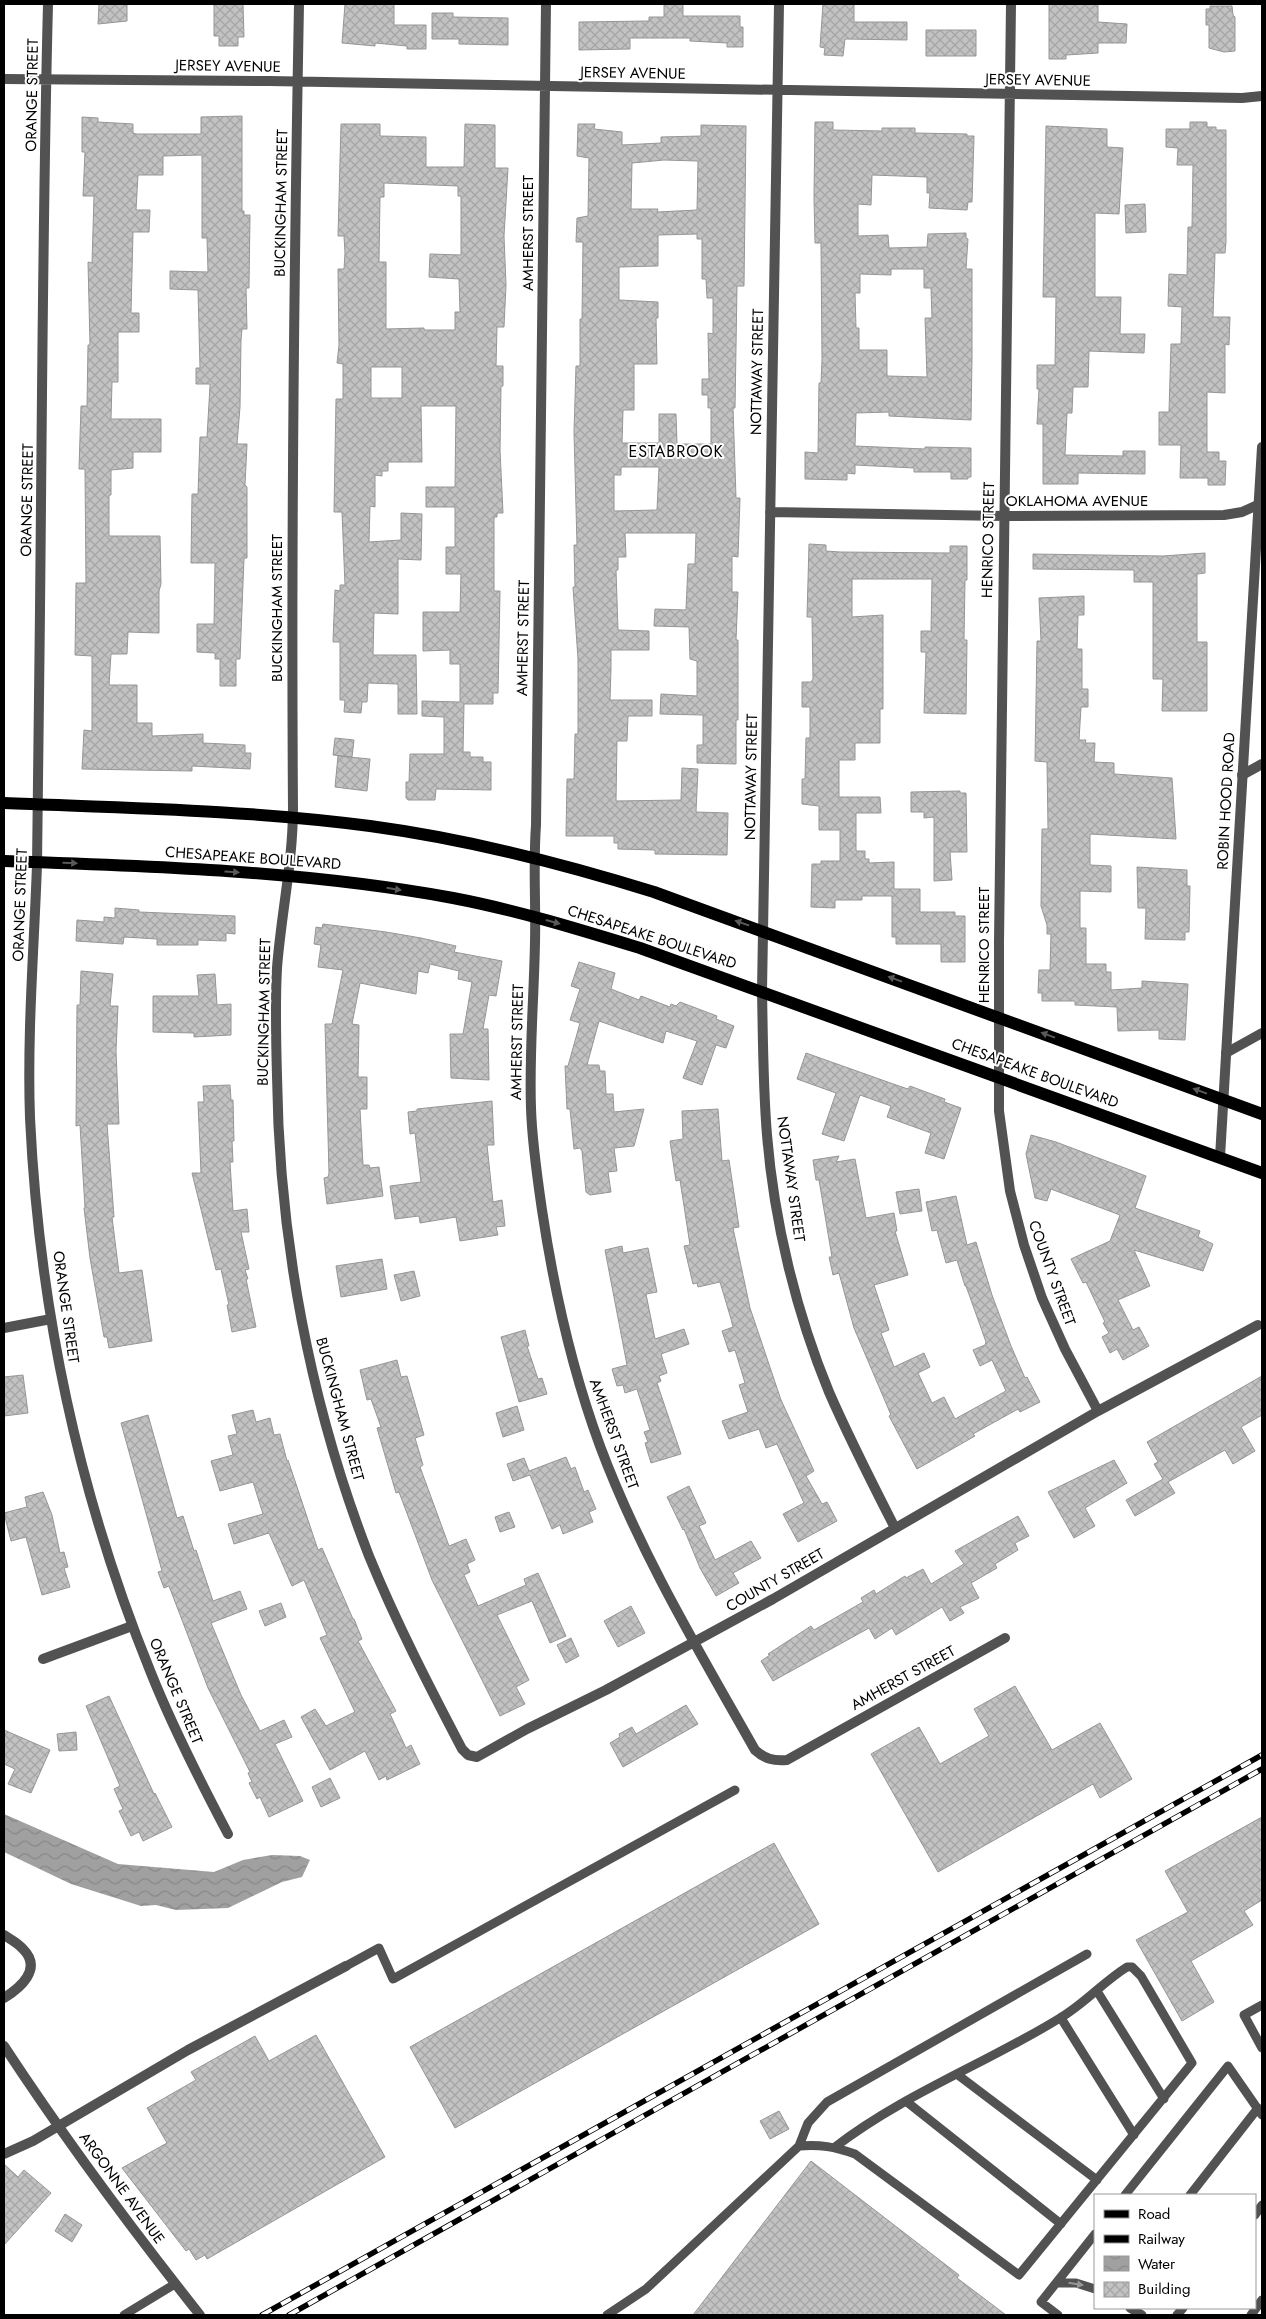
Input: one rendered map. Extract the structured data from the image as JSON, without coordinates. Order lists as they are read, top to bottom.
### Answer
{
  "streets": {
    "main road": ["CHESAPEAKE BOULEVARD"],
    "street": [
      "JERSEY AVENUE",
      "ORANGE STREET",
      "BUCKINGHAM STREET",
      "AMHERST STREET",
      "NOTTAWAY STREET",
      "OKLAHOMA AVENUE",
      "HENRICO STREET",
      "ROBIN HOOD ROAD",
      "COUNTY STREET",
      "ARGONNE AVENUE"
    ]
  },
  "crossings": [
    ["JERSEY AVENUE", "ORANGE STREET"],
    ["JERSEY AVENUE", "BUCKINGHAM STREET"],
    ["JERSEY AVENUE", "AMHERST STREET"],
    ["JERSEY AVENUE", "NOTTAWAY STREET"],
    ["JERSEY AVENUE", "HENRICO STREET"],
    ["ORANGE STREET", "CHESAPEAKE BOULEVARD"],
    ["BUCKINGHAM STREET", "CHESAPEAKE BOULEVARD"],
    ["BUCKINGHAM STREET", "COUNTY STREET"],
    ["AMHERST STREET", "CHESAPEAKE BOULEVARD"],
    ["AMHERST STREET", "COUNTY STREET"],
    ["NOTTAWAY STREET", "OKLAHOMA AVENUE"],
    ["NOTTAWAY STREET", "CHESAPEAKE BOULEVARD"],
    ["NOTTAWAY STREET", "COUNTY STREET"],
    ["OKLAHOMA AVENUE", "HENRICO STREET"],
    ["OKLAHOMA AVENUE", "ROBIN HOOD ROAD"],
    ["HENRICO STREET", "CHESAPEAKE BOULEVARD"],
    ["HENRICO STREET", "COUNTY STREET"],
    ["ROBIN HOOD ROAD", "CHESAPEAKE BOULEVARD"],
    ["CHESAPEAKE BOULEVARD", "COUNTY STREET"]
  ],
  "districts": ["ESTABROOK"],
  "legend": [
    "Road",
    "Railway",
    "Water",
    "Building"
  ]
}
